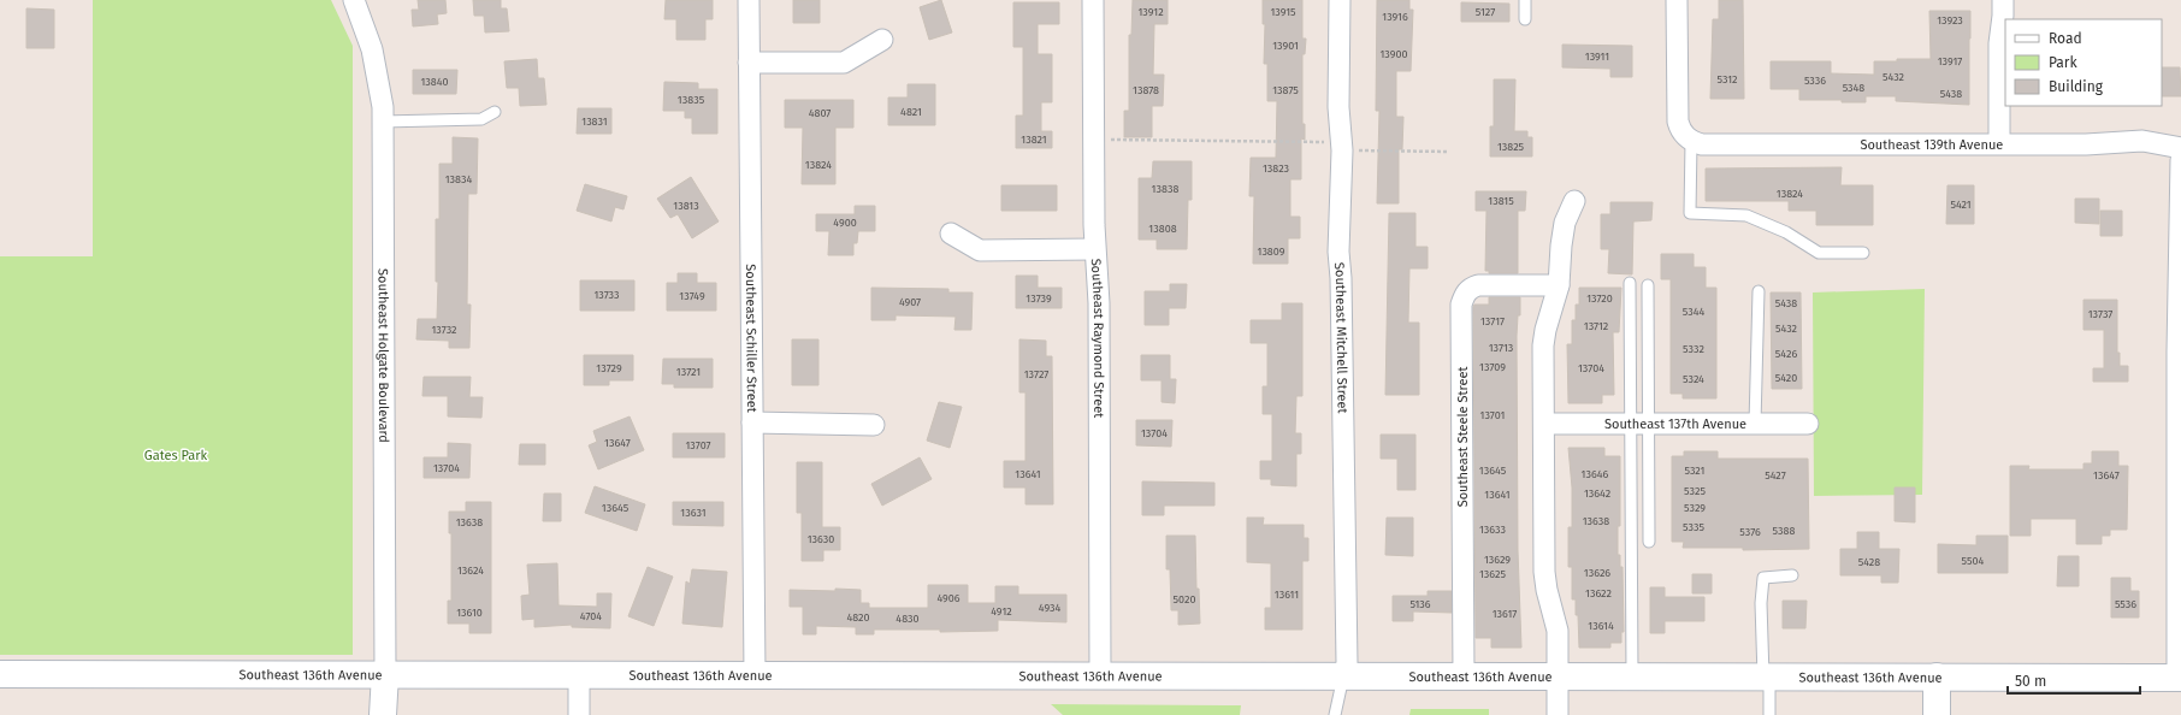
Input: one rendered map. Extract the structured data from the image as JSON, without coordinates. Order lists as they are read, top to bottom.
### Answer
{
  "streets": {
    "street": [
      "Southeast 139th Avenue",
      "Southeast Schiller Street",
      "Southeast Raymond Street",
      "Southeast Mitchell Street",
      "Southeast Holgate Boulevard",
      "Southeast 137th Avenue",
      "Southeast Steele Street",
      "Southeast 136th Avenue"
    ]
  },
  "crossings": [
    ["Southeast Schiller Street", "Southeast 136th Avenue"],
    ["Southeast Raymond Street", "Southeast 136th Avenue"],
    ["Southeast Mitchell Street", "Southeast 136th Avenue"],
    ["Southeast Holgate Boulevard", "Southeast 136th Avenue"],
    ["Southeast Steele Street", "Southeast 136th Avenue"]
  ],
  "parks": ["Gates Park"],
  "house_numbers": [
    "13912",
    "13915",
    "5127",
    "13916",
    "13923",
    "13901",
    "13900",
    "13911",
    "13917",
    "5432",
    "5312",
    "5336",
    "13840",
    "5348",
    "13878",
    "13875",
    "5438",
    "13835",
    "4821",
    "4807",
    "13831",
    "13821",
    "13825",
    "13824",
    "13823",
    "13834",
    "13838",
    "13824",
    "13815",
    "5421",
    "13813",
    "4900",
    "13808",
    "13809",
    "13733",
    "13749",
    "13739",
    "13720",
    "4907",
    "5438",
    "5344",
    "13737",
    "13717",
    "13712",
    "5432",
    "13732",
    "13713",
    "5332",
    "5426",
    "13709",
    "13729",
    "13704",
    "13721",
    "13727",
    "5420",
    "5324",
    "13701",
    "13704",
    "13647",
    "13707",
    "13704",
    "13645",
    "5321",
    "13641",
    "13646",
    "5427",
    "13647",
    "5325",
    "13642",
    "13641",
    "13645",
    "5329",
    "13631",
    "13638",
    "13638",
    "5335",
    "13633",
    "5388",
    "5376",
    "13630",
    "13629",
    "5504",
    "5428",
    "13624",
    "13626",
    "13625",
    "13622",
    "13611",
    "4906",
    "5020",
    "5136",
    "5536",
    "4934",
    "4912",
    "13610",
    "13617",
    "4704",
    "4820",
    "4830",
    "13614"
  ],
  "legend": ["Road", "Park", "Building"],
  "scale_bar": "50 m"
}
